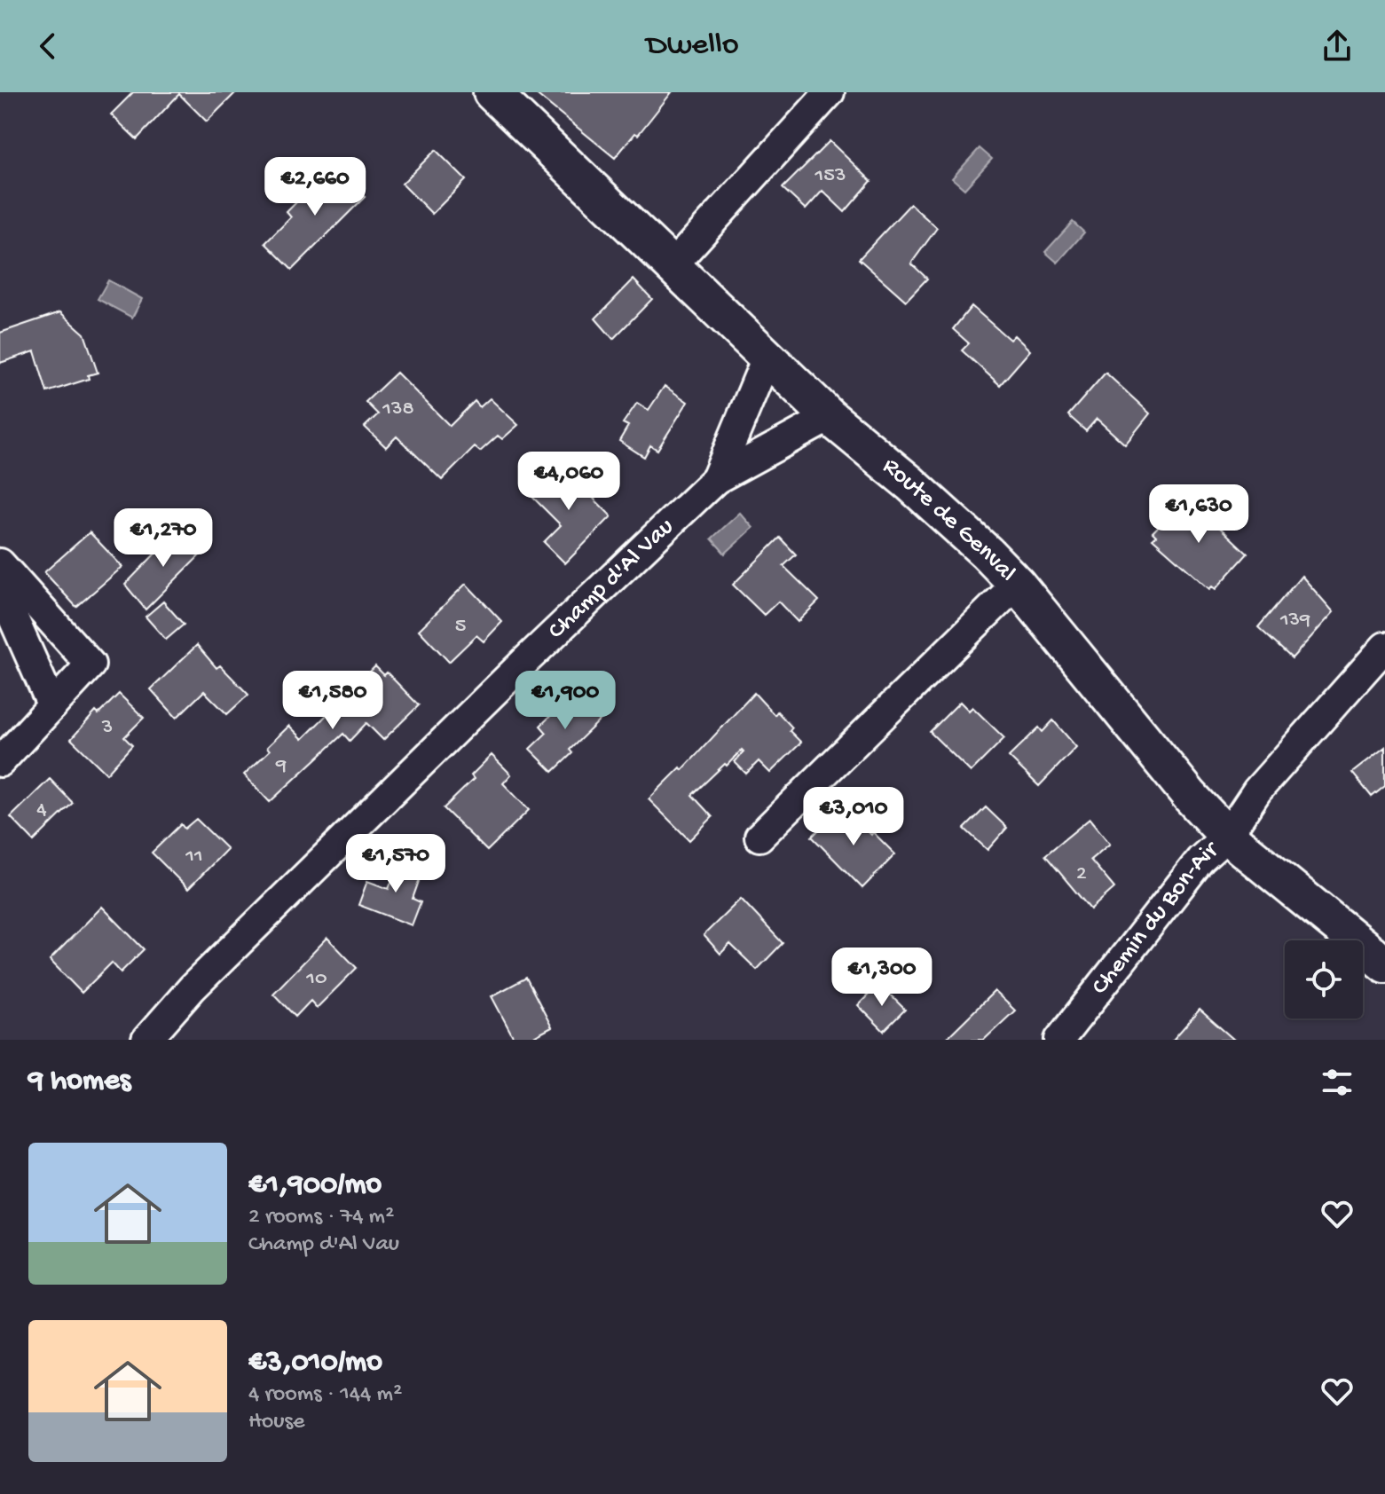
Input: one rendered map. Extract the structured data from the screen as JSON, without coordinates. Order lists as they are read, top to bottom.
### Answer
{
  "streets": {
    "main road": ["Route de Genval"],
    "street": ["Champ d'Al Vau", "Chemin du Bon-Air"]
  },
  "crossings": [
    ["Route de Genval", "Champ d'Al Vau"],
    ["Route de Genval", "Chemin du Bon-Air"]
  ],
  "house_numbers": [
    "153",
    "138",
    "139",
    "5",
    "3",
    "9",
    "4",
    "11",
    "2",
    "10"
  ],
  "page": {
    "header": "Dwello",
    "price": [
      "€2,660",
      "€4,060",
      "€1,630",
      "€1,270",
      "€1,580",
      "€1,900",
      "€3,010",
      "€1,570",
      "€1,300"
    ],
    "heading": "9 homes",
    "list": [
      {
        "name": "€1,900/mo",
        "note": "2 rooms · 74 m² · Champ d'Al Vau"
      },
      {
        "name": "€3,010/mo",
        "note": "4 rooms · 144 m² · House"
      }
    ]
  }
}
